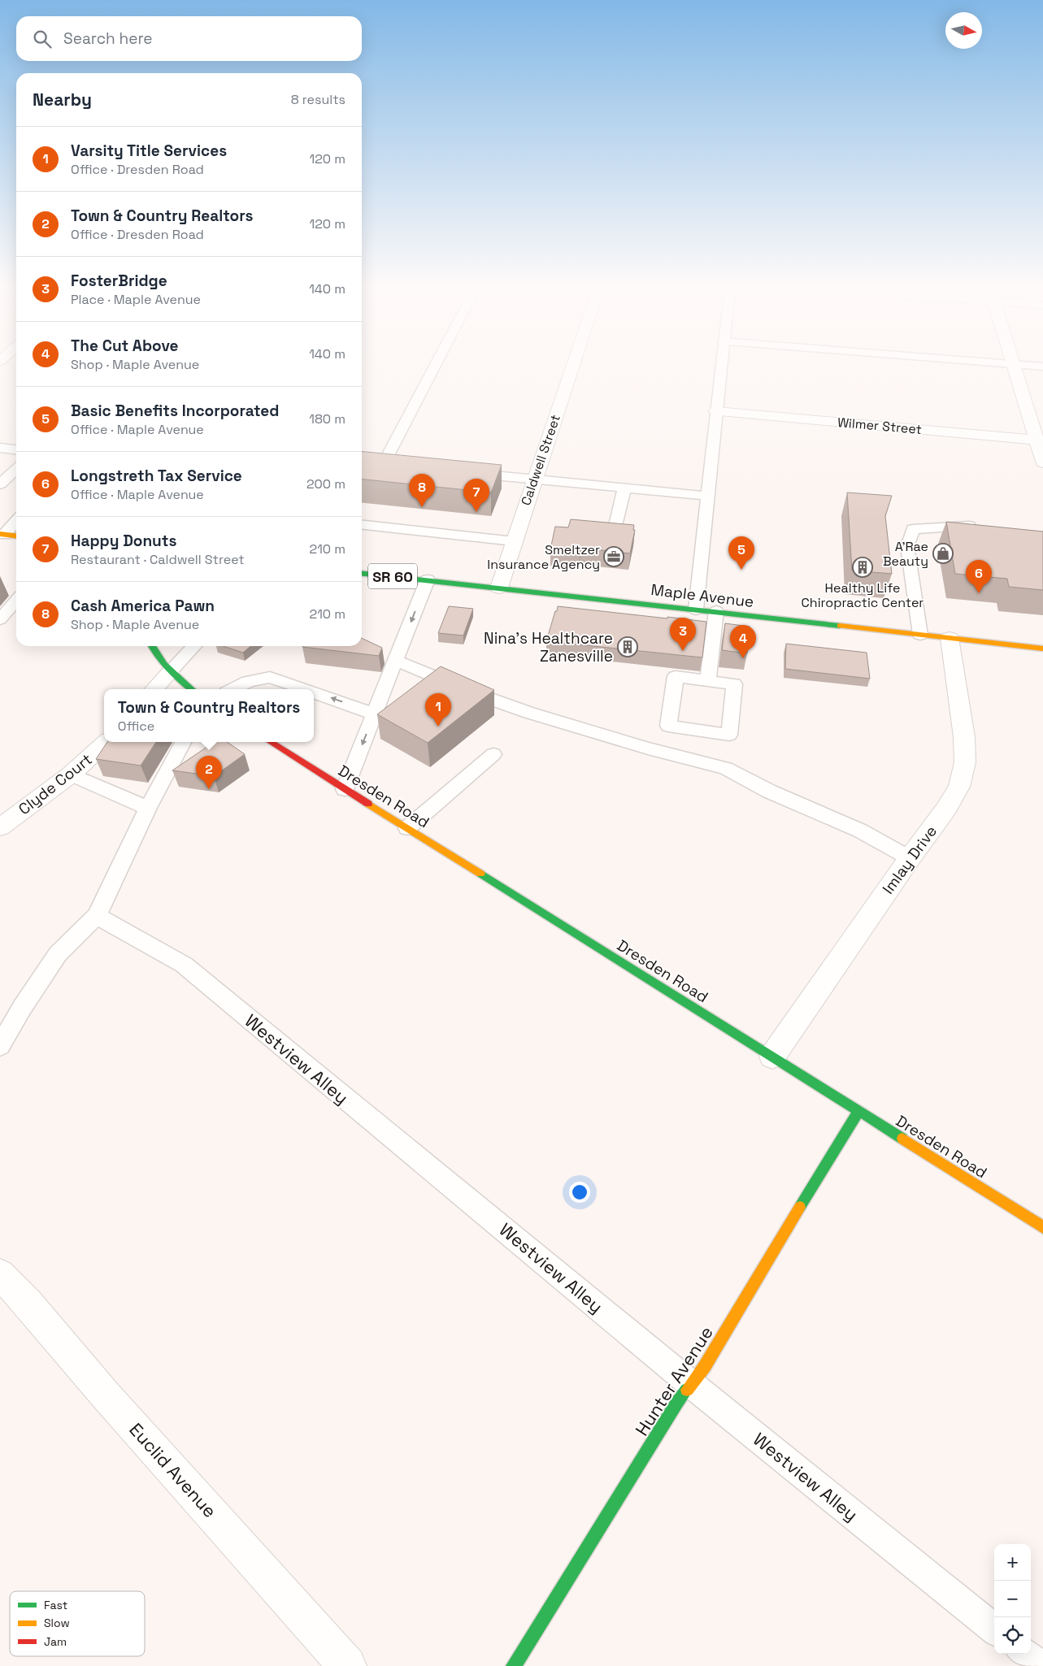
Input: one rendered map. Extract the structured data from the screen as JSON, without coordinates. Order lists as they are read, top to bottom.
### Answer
{
  "streets": {
    "street": [
      "Wilmer Street",
      "Caldwell Street",
      "SR 60",
      "Maple Avenue",
      "Clyde Court",
      "Dresden Road",
      "Imlay Drive",
      "Hunter Avenue",
      "Euclid Avenue"
    ],
    "lane": ["Westview Alley"]
  },
  "crossings": [
    ["Caldwell Street", "Maple Avenue"],
    ["Maple Avenue", "Imlay Drive"],
    ["Dresden Road", "Imlay Drive"],
    ["Dresden Road", "Hunter Avenue"],
    ["Westview Alley", "Hunter Avenue"]
  ],
  "places": {
    "shop": ["A'Rae Beauty"],
    "office": ["Smeltzer Insurance Agency"],
    "building": ["Healthy Life Chiropractic Center", "Nina's Healthcare Zanesville"]
  },
  "legend": ["Fast", "Slow", "Jam"],
  "north": "right",
  "page": {
    "search": "Search here",
    "heading": ["Nearby", "8 results"],
    "list": [
      {
        "mark": "1",
        "name": "Varsity Title Services",
        "note": "Office · Dresden Road",
        "value": "120 m"
      },
      {
        "mark": "2",
        "name": "Town & Country Realtors",
        "note": "Office · Dresden Road",
        "value": "120 m"
      },
      {
        "mark": "3",
        "name": "FosterBridge",
        "note": "Place · Maple Avenue",
        "value": "140 m"
      },
      {
        "mark": "4",
        "name": "The Cut Above",
        "note": "Shop · Maple Avenue",
        "value": "140 m"
      },
      {
        "mark": "5",
        "name": "Basic Benefits Incorporated",
        "note": "Office · Maple Avenue",
        "value": "180 m"
      },
      {
        "mark": "6",
        "name": "Longstreth Tax Service",
        "note": "Office · Maple Avenue",
        "value": "200 m"
      },
      {
        "mark": "7",
        "name": "Happy Donuts",
        "note": "Restaurant · Caldwell Street",
        "value": "210 m"
      },
      {
        "mark": "8",
        "name": "Cash America Pawn",
        "note": "Shop · Maple Avenue",
        "value": "210 m"
      }
    ],
    "pins": [
      "8",
      "7",
      "5",
      "6",
      "3",
      "4",
      "1",
      "2"
    ],
    "popup": ["Town & Country Realtors", "Office"],
    "map_buttons": ["+", "−"]
  }
}
